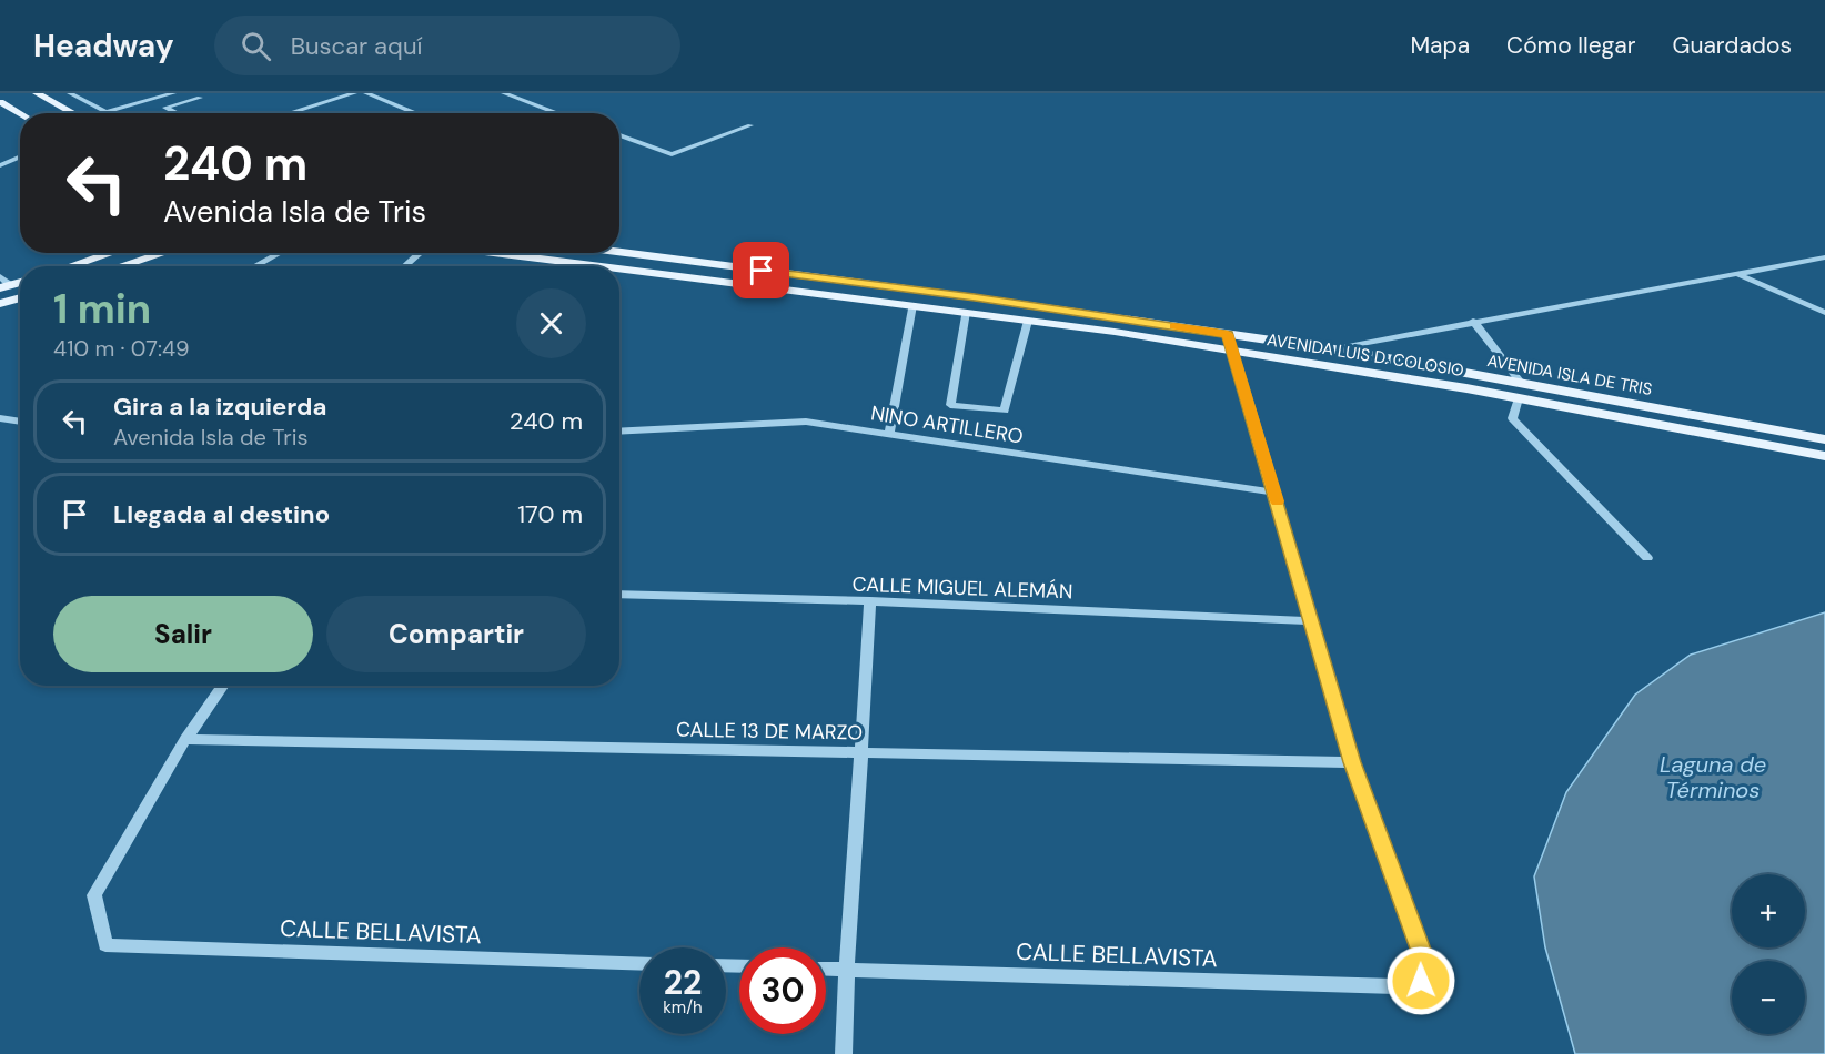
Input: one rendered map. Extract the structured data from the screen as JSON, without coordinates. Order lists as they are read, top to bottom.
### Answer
{
  "streets": {
    "main road": ["AVENIDA LUIS D. COLOSIO", "AVENIDA ISLA DE TRIS"],
    "street": [
      "NINO ARTILLERO",
      "CALLE MIGUEL ALEMÁN",
      "CALLE 13 DE MARZO",
      "CALLE BELLAVISTA"
    ]
  },
  "crossings": [
    ["CALLE 13 DE MARZO", "CALLE BELLAVISTA"]
  ],
  "water": ["Laguna de Términos"],
  "page": {
    "header": "Headway",
    "search": "Buscar aquí",
    "nav": ["Mapa", "Cómo llegar", "Guardados"],
    "turn": ["240 m", "Avenida Isla de Tris"],
    "heading": ["1 min", "410 m · 07:49"],
    "list": [
      {
        "name": "Gira a la izquierda",
        "note": "Avenida Isla de Tris",
        "value": "240 m"
      },
      {
        "name": "Llegada al destino",
        "value": "170 m"
      }
    ],
    "buttons": ["Salir", "Compartir"],
    "map_buttons": ["+", "−"],
    "speed": "22 km/h",
    "limit": "30"
  }
}
